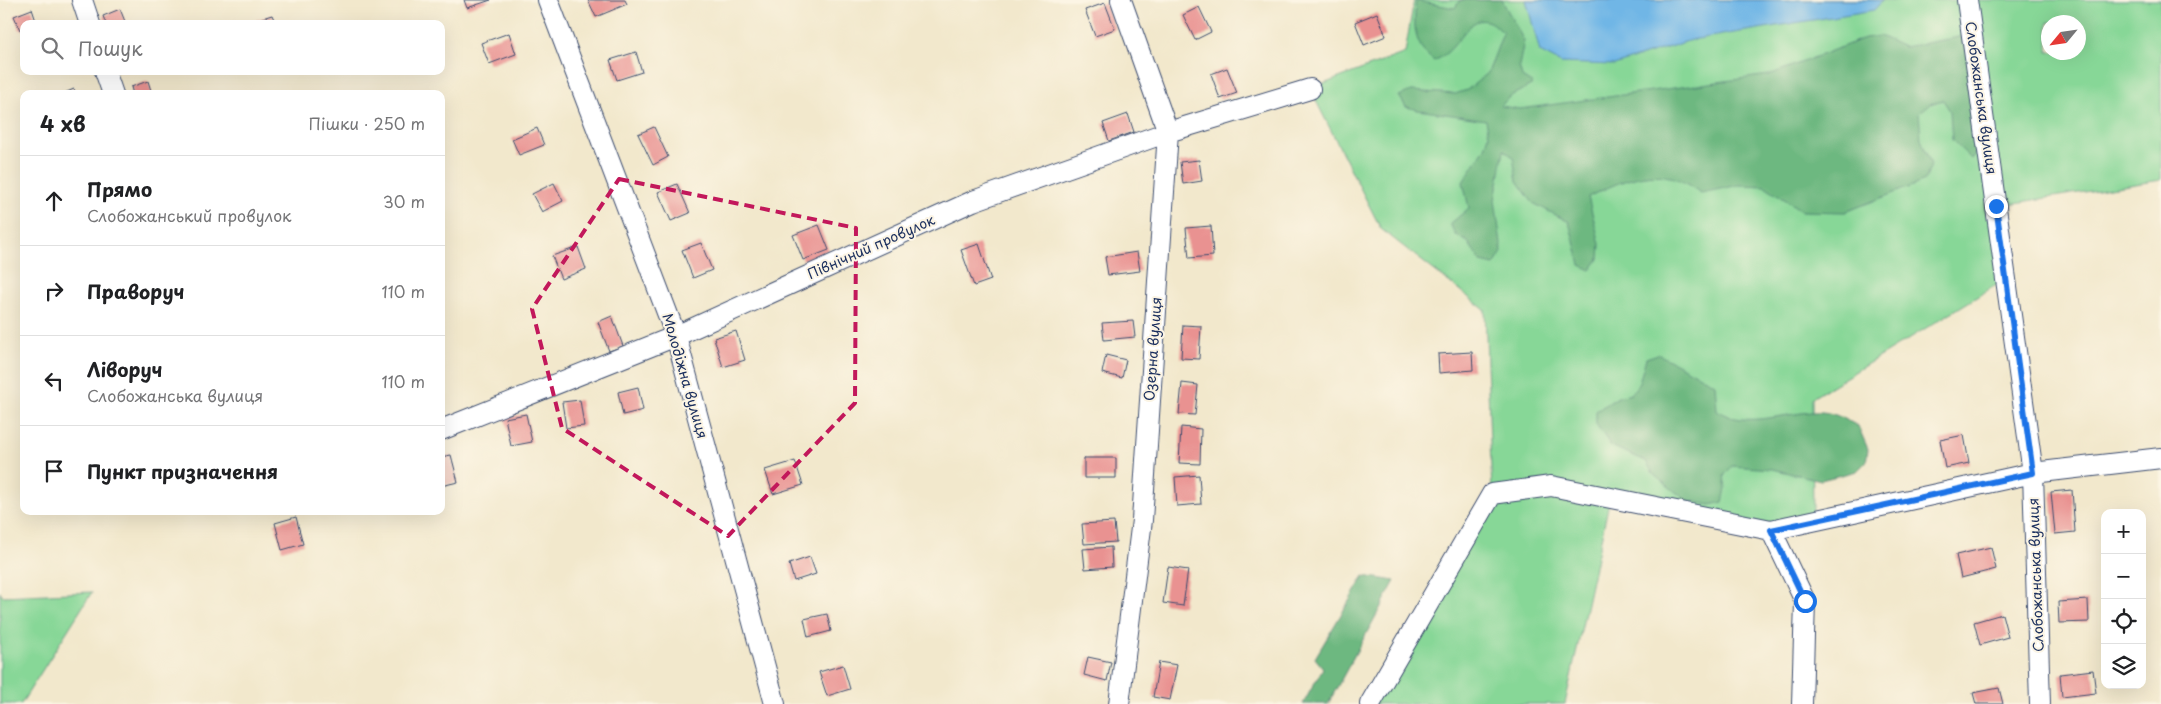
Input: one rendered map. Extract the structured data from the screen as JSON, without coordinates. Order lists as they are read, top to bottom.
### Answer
{
  "streets": {
    "street": [
      "Слобожанська вулиця",
      "Північний провулок",
      "Озерна вулиця",
      "Молодіжна вулиця"
    ]
  },
  "crossings": [
    ["Північний провулок", "Озерна вулиця"],
    ["Північний провулок", "Молодіжна вулиця"]
  ],
  "north": "bottom left",
  "page": {
    "search": "Пошук",
    "heading": ["4 хв", "Пішки · 250 m"],
    "list": [
      ["Прямо", "Слобожанський провулок", "30 m"],
      ["Праворуч", "110 m"],
      ["Ліворуч", "Слобожанська вулиця", "110 m"],
      "Пункт призначення"
    ],
    "map_buttons": ["+", "−"]
  }
}
